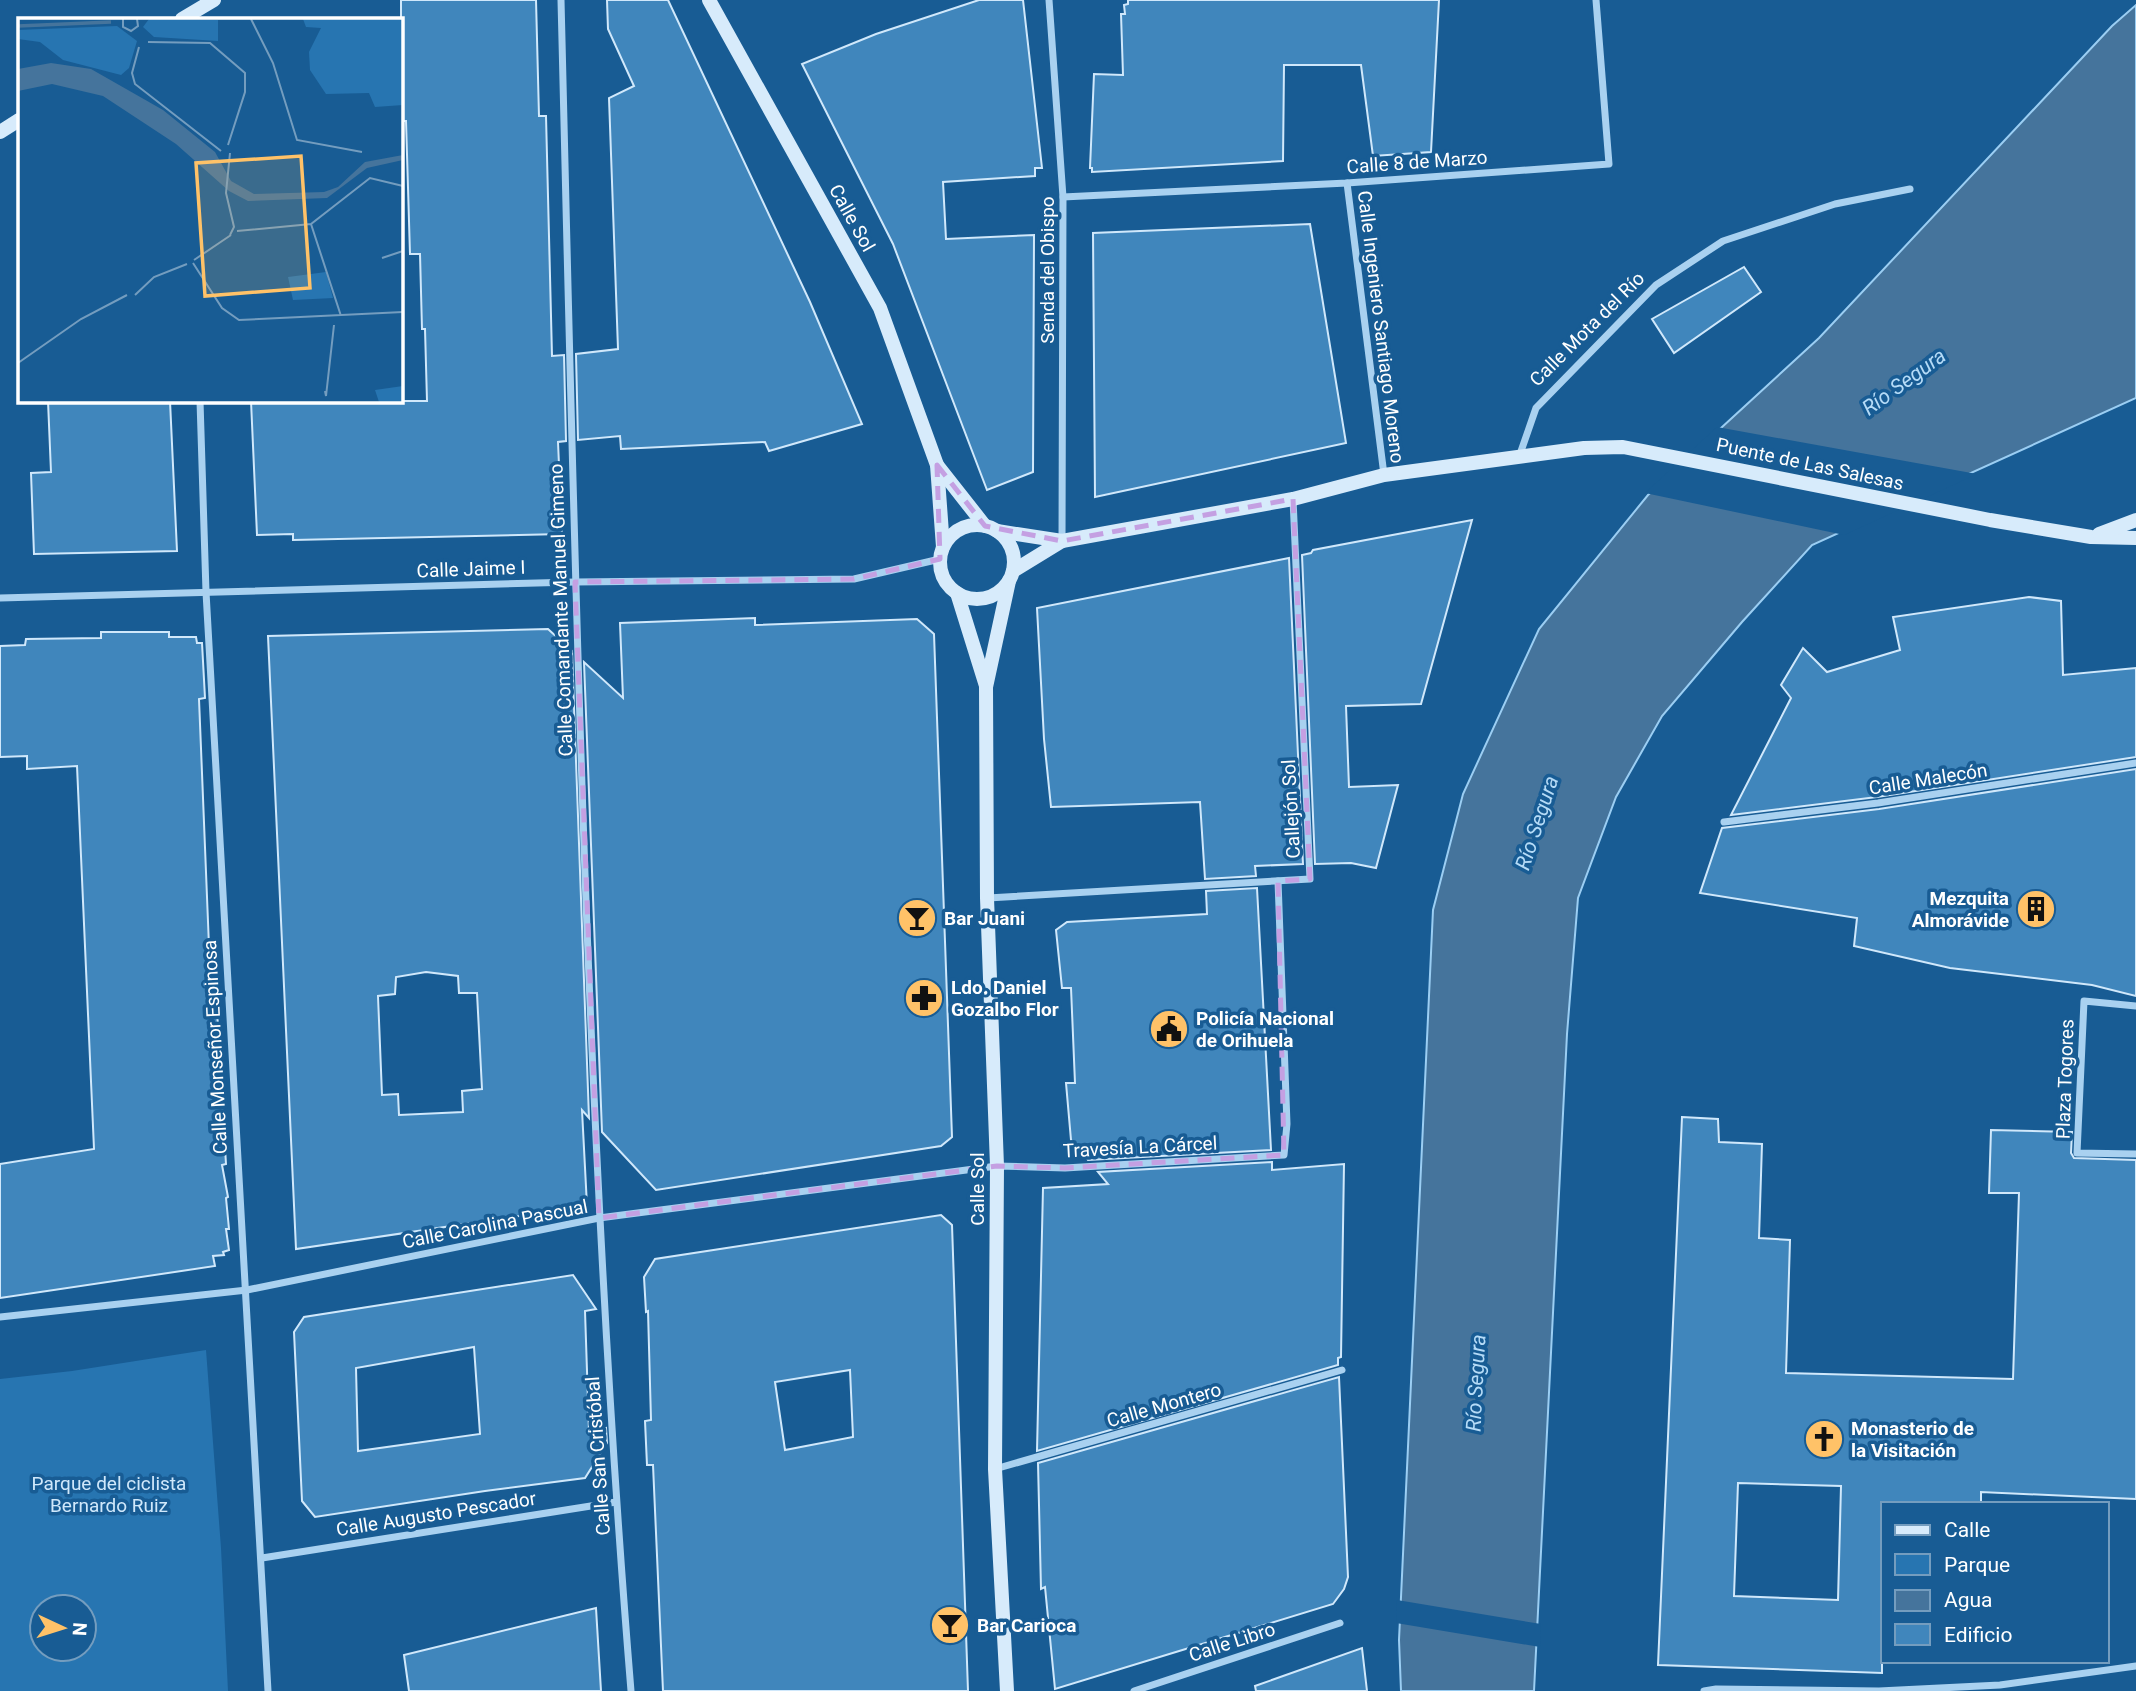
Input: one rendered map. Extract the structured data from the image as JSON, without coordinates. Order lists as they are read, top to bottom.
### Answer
{
  "streets": {
    "street": [
      "Calle 8 de Marzo",
      "Calle Sol",
      "Senda del Obispo",
      "Calle Ingeniero Santiago Moreno",
      "Calle Mota del Río",
      "Puente de Las Salesas",
      "Calle Jaime I",
      "Calle Comandante Manuel Gimeno",
      "Calle Malecón",
      "Callejón Sol",
      "Calle Monseñor Espinosa",
      "Plaza Togores",
      "Travesía La Cárcel",
      "Calle Carolina Pascual",
      "Calle Montero",
      "Calle San Cristóbal",
      "Calle Augusto Pescador",
      "Calle Libro"
    ]
  },
  "crossings": [
    ["Calle 8 de Marzo", "Senda del Obispo"],
    ["Calle 8 de Marzo", "Calle Ingeniero Santiago Moreno"],
    ["Calle Sol", "Calle Jaime I"],
    ["Calle Sol", "Callejón Sol"],
    ["Calle Sol", "Travesía La Cárcel"],
    ["Calle Sol", "Calle Carolina Pascual"],
    ["Calle Sol", "Calle Montero"],
    ["Calle Mota del Río", "Puente de Las Salesas"],
    ["Calle Jaime I", "Calle Comandante Manuel Gimeno"],
    ["Calle Jaime I", "Calle Monseñor Espinosa"],
    ["Calle Comandante Manuel Gimeno", "Calle Carolina Pascual"],
    ["Calle Comandante Manuel Gimeno", "Calle San Cristóbal"],
    ["Callejón Sol", "Travesía La Cárcel"],
    ["Calle Monseñor Espinosa", "Calle Carolina Pascual"],
    ["Calle Monseñor Espinosa", "Calle Augusto Pescador"],
    ["Travesía La Cárcel", "Calle Carolina Pascual"],
    ["Calle Carolina Pascual", "Calle San Cristóbal"],
    ["Calle San Cristóbal", "Calle Augusto Pescador"]
  ],
  "water": ["Río Segura"],
  "parks": ["Parque del ciclista Bernardo Ruiz"],
  "places": {
    "building": ["Mezquita Almorávide"],
    "bar": ["Bar Juani", "Bar Carioca"],
    "pharmacy": ["Ldo. Daniel Gozalbo Flor"],
    "public building": ["Policía Nacional de Orihuela"],
    "church": ["Monasterio de la Visitación"]
  },
  "legend": [
    "Calle",
    "Parque",
    "Agua",
    "Edificio"
  ],
  "north": "right"
}
